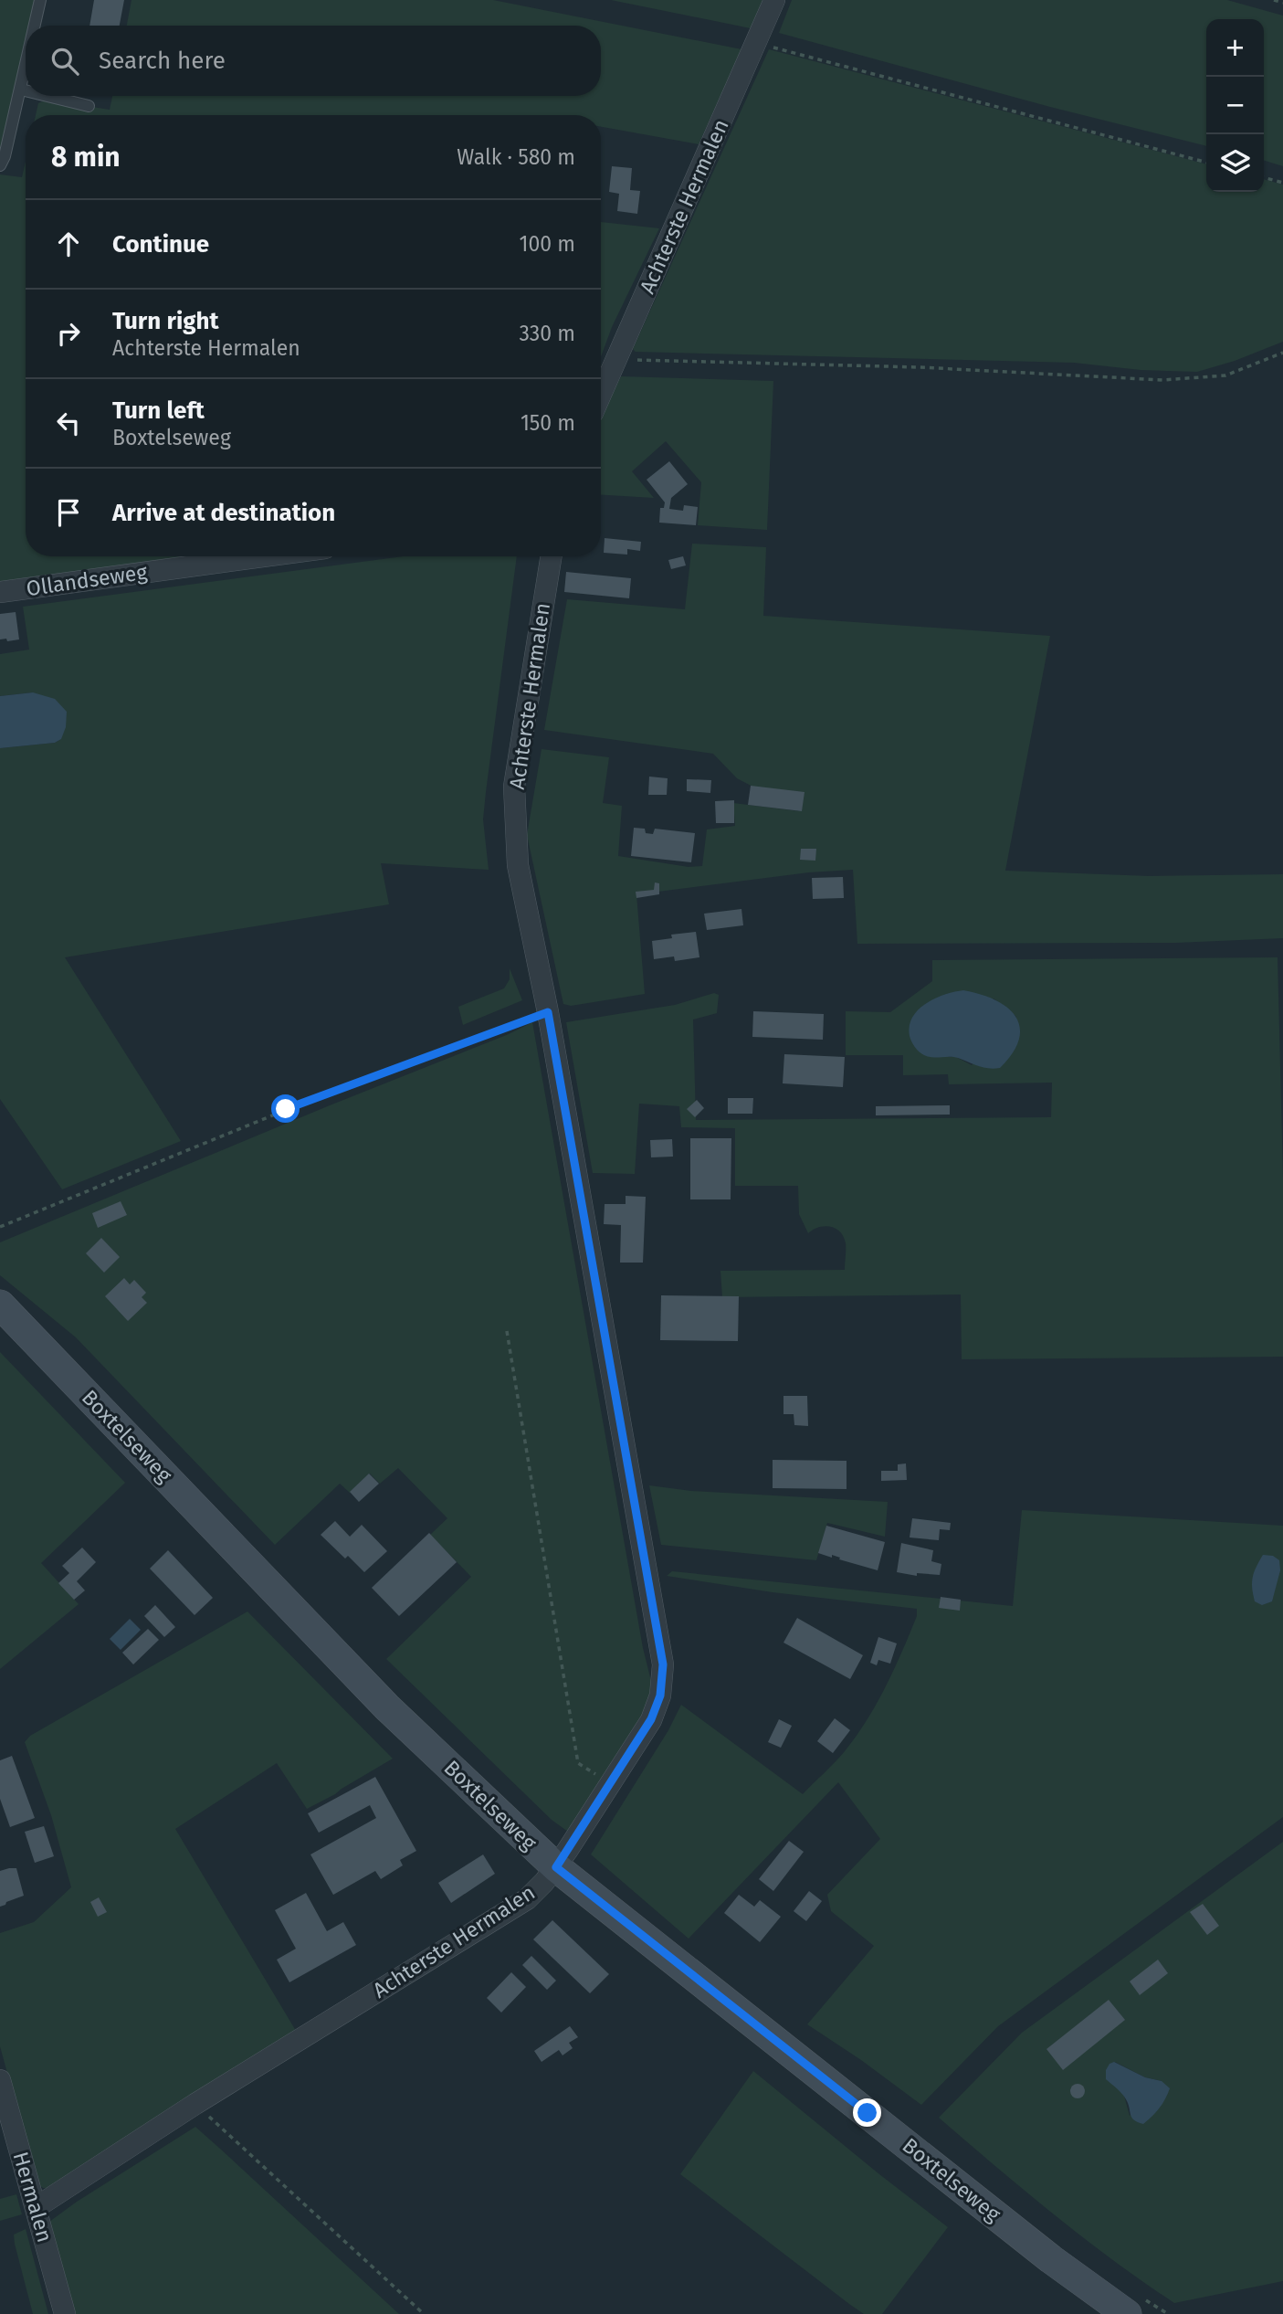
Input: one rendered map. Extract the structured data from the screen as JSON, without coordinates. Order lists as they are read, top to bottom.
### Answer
{
  "streets": {
    "main road": ["Boxtelseweg"],
    "street": ["Achterste Hermalen", "Ollandseweg", "Hermalen"]
  },
  "crossings": [
    ["Achterste Hermalen", "Boxtelseweg"],
    ["Achterste Hermalen", "Hermalen"]
  ],
  "page": {
    "map_buttons": ["+", "−"],
    "search": "Search here",
    "heading": ["8 min", "Walk · 580 m"],
    "list": [
      ["Continue", "100 m"],
      ["Turn right", "Achterste Hermalen", "330 m"],
      ["Turn left", "Boxtelseweg", "150 m"],
      "Arrive at destination"
    ]
  }
}
